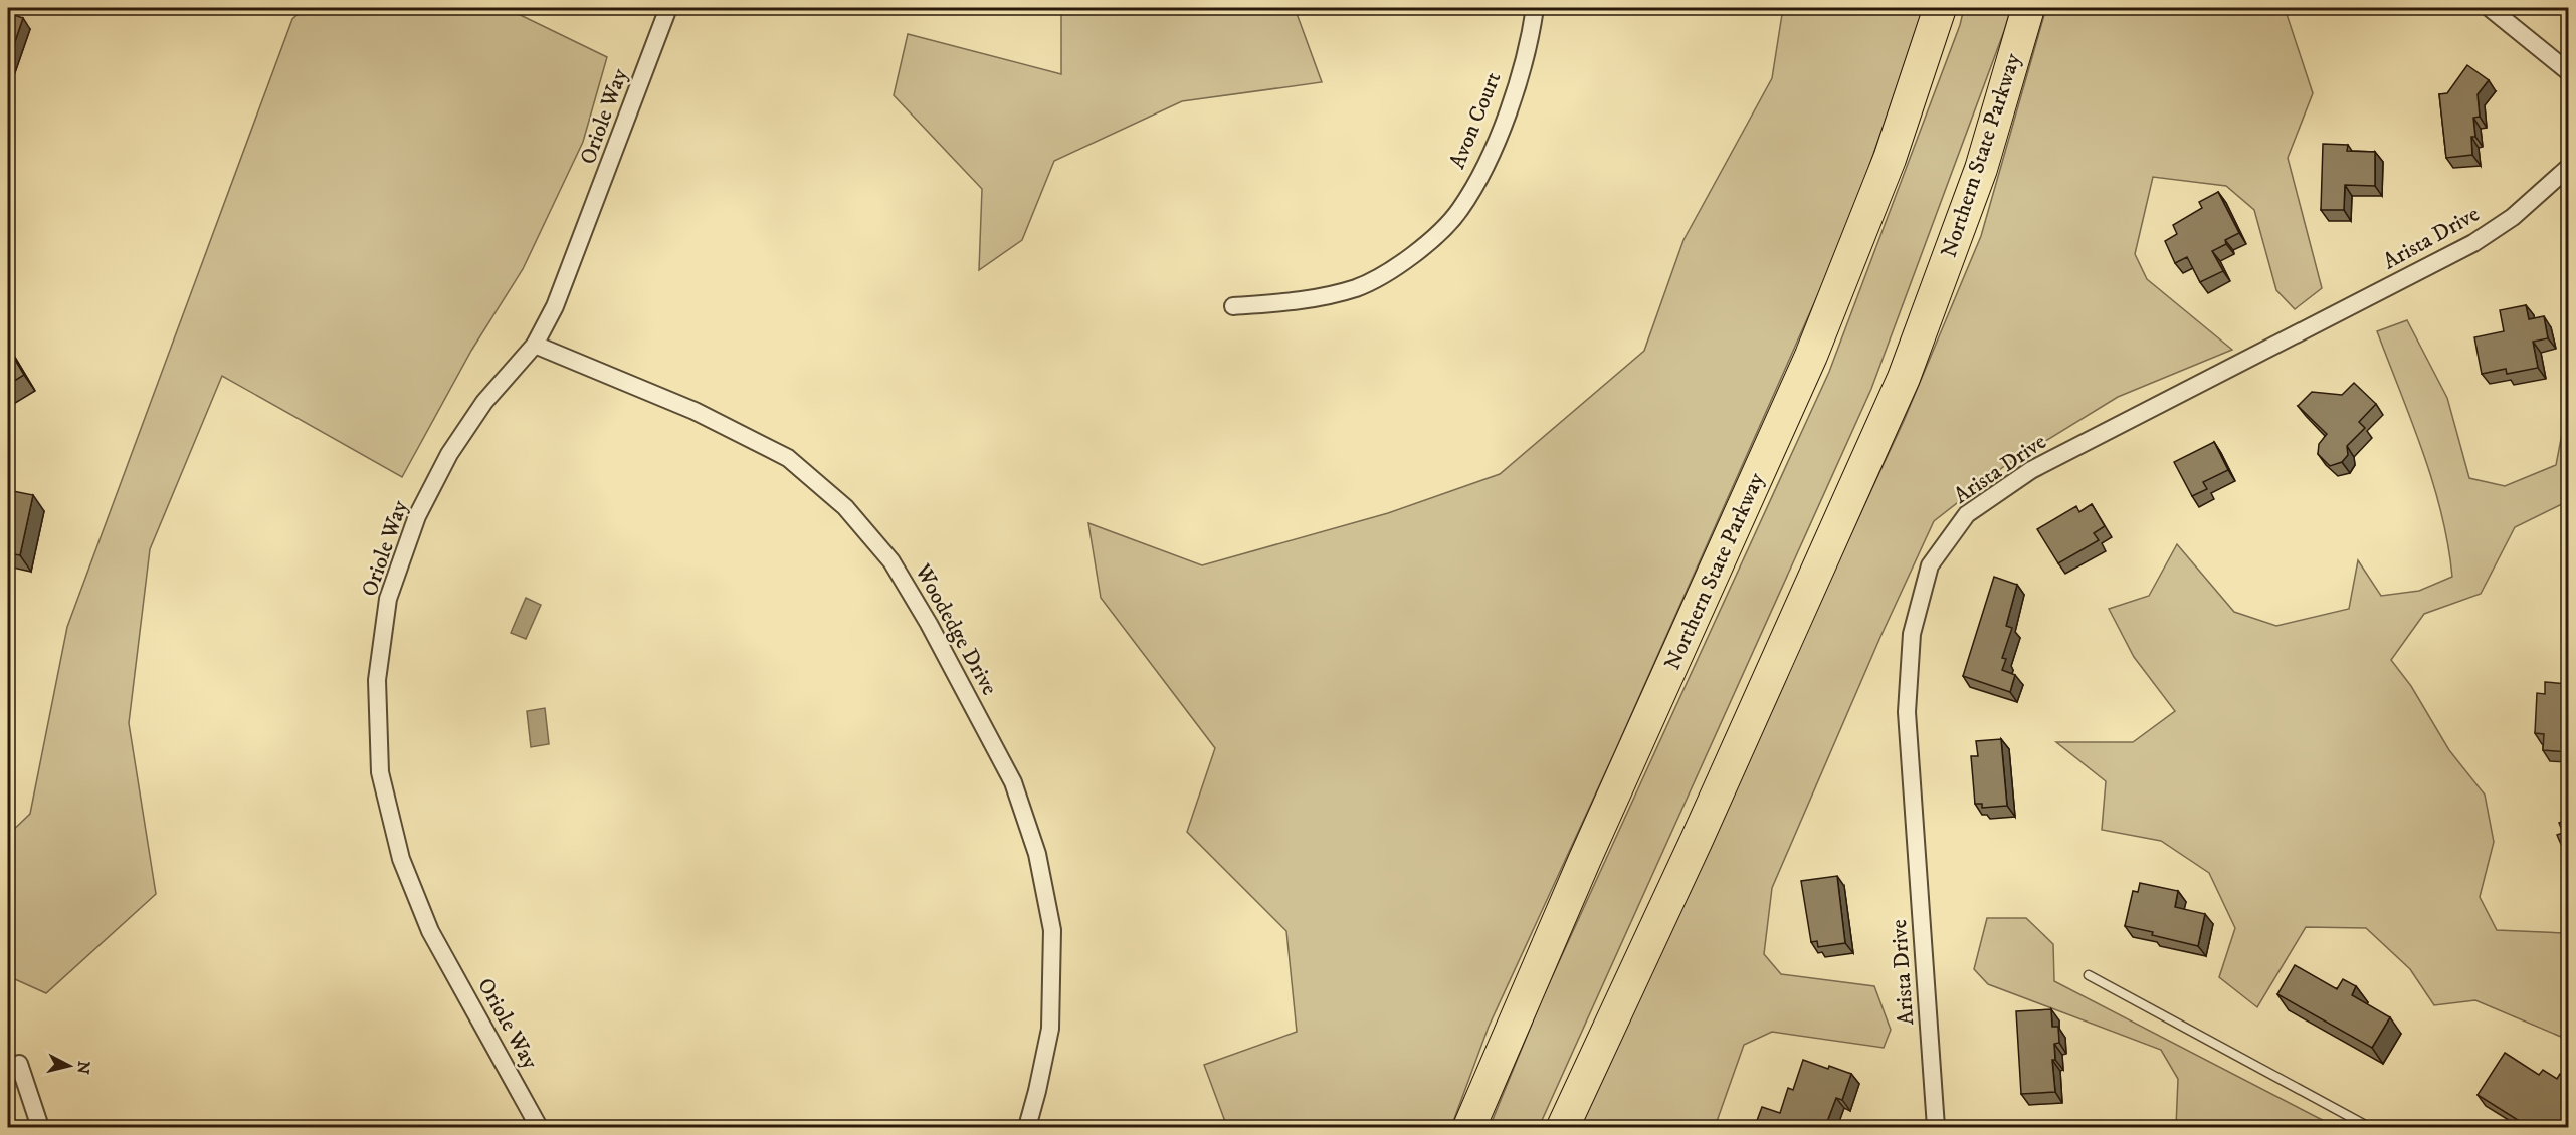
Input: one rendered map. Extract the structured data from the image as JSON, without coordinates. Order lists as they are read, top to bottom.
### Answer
{
  "streets": {
    "highway": ["Northern State Parkway"],
    "street": [
      "Oriole Way",
      "Avon Court",
      "Arista Drive",
      "Woodedge Drive"
    ]
  },
  "crossings": [
    ["Oriole Way", "Woodedge Drive"]
  ],
  "north": "right"
}
